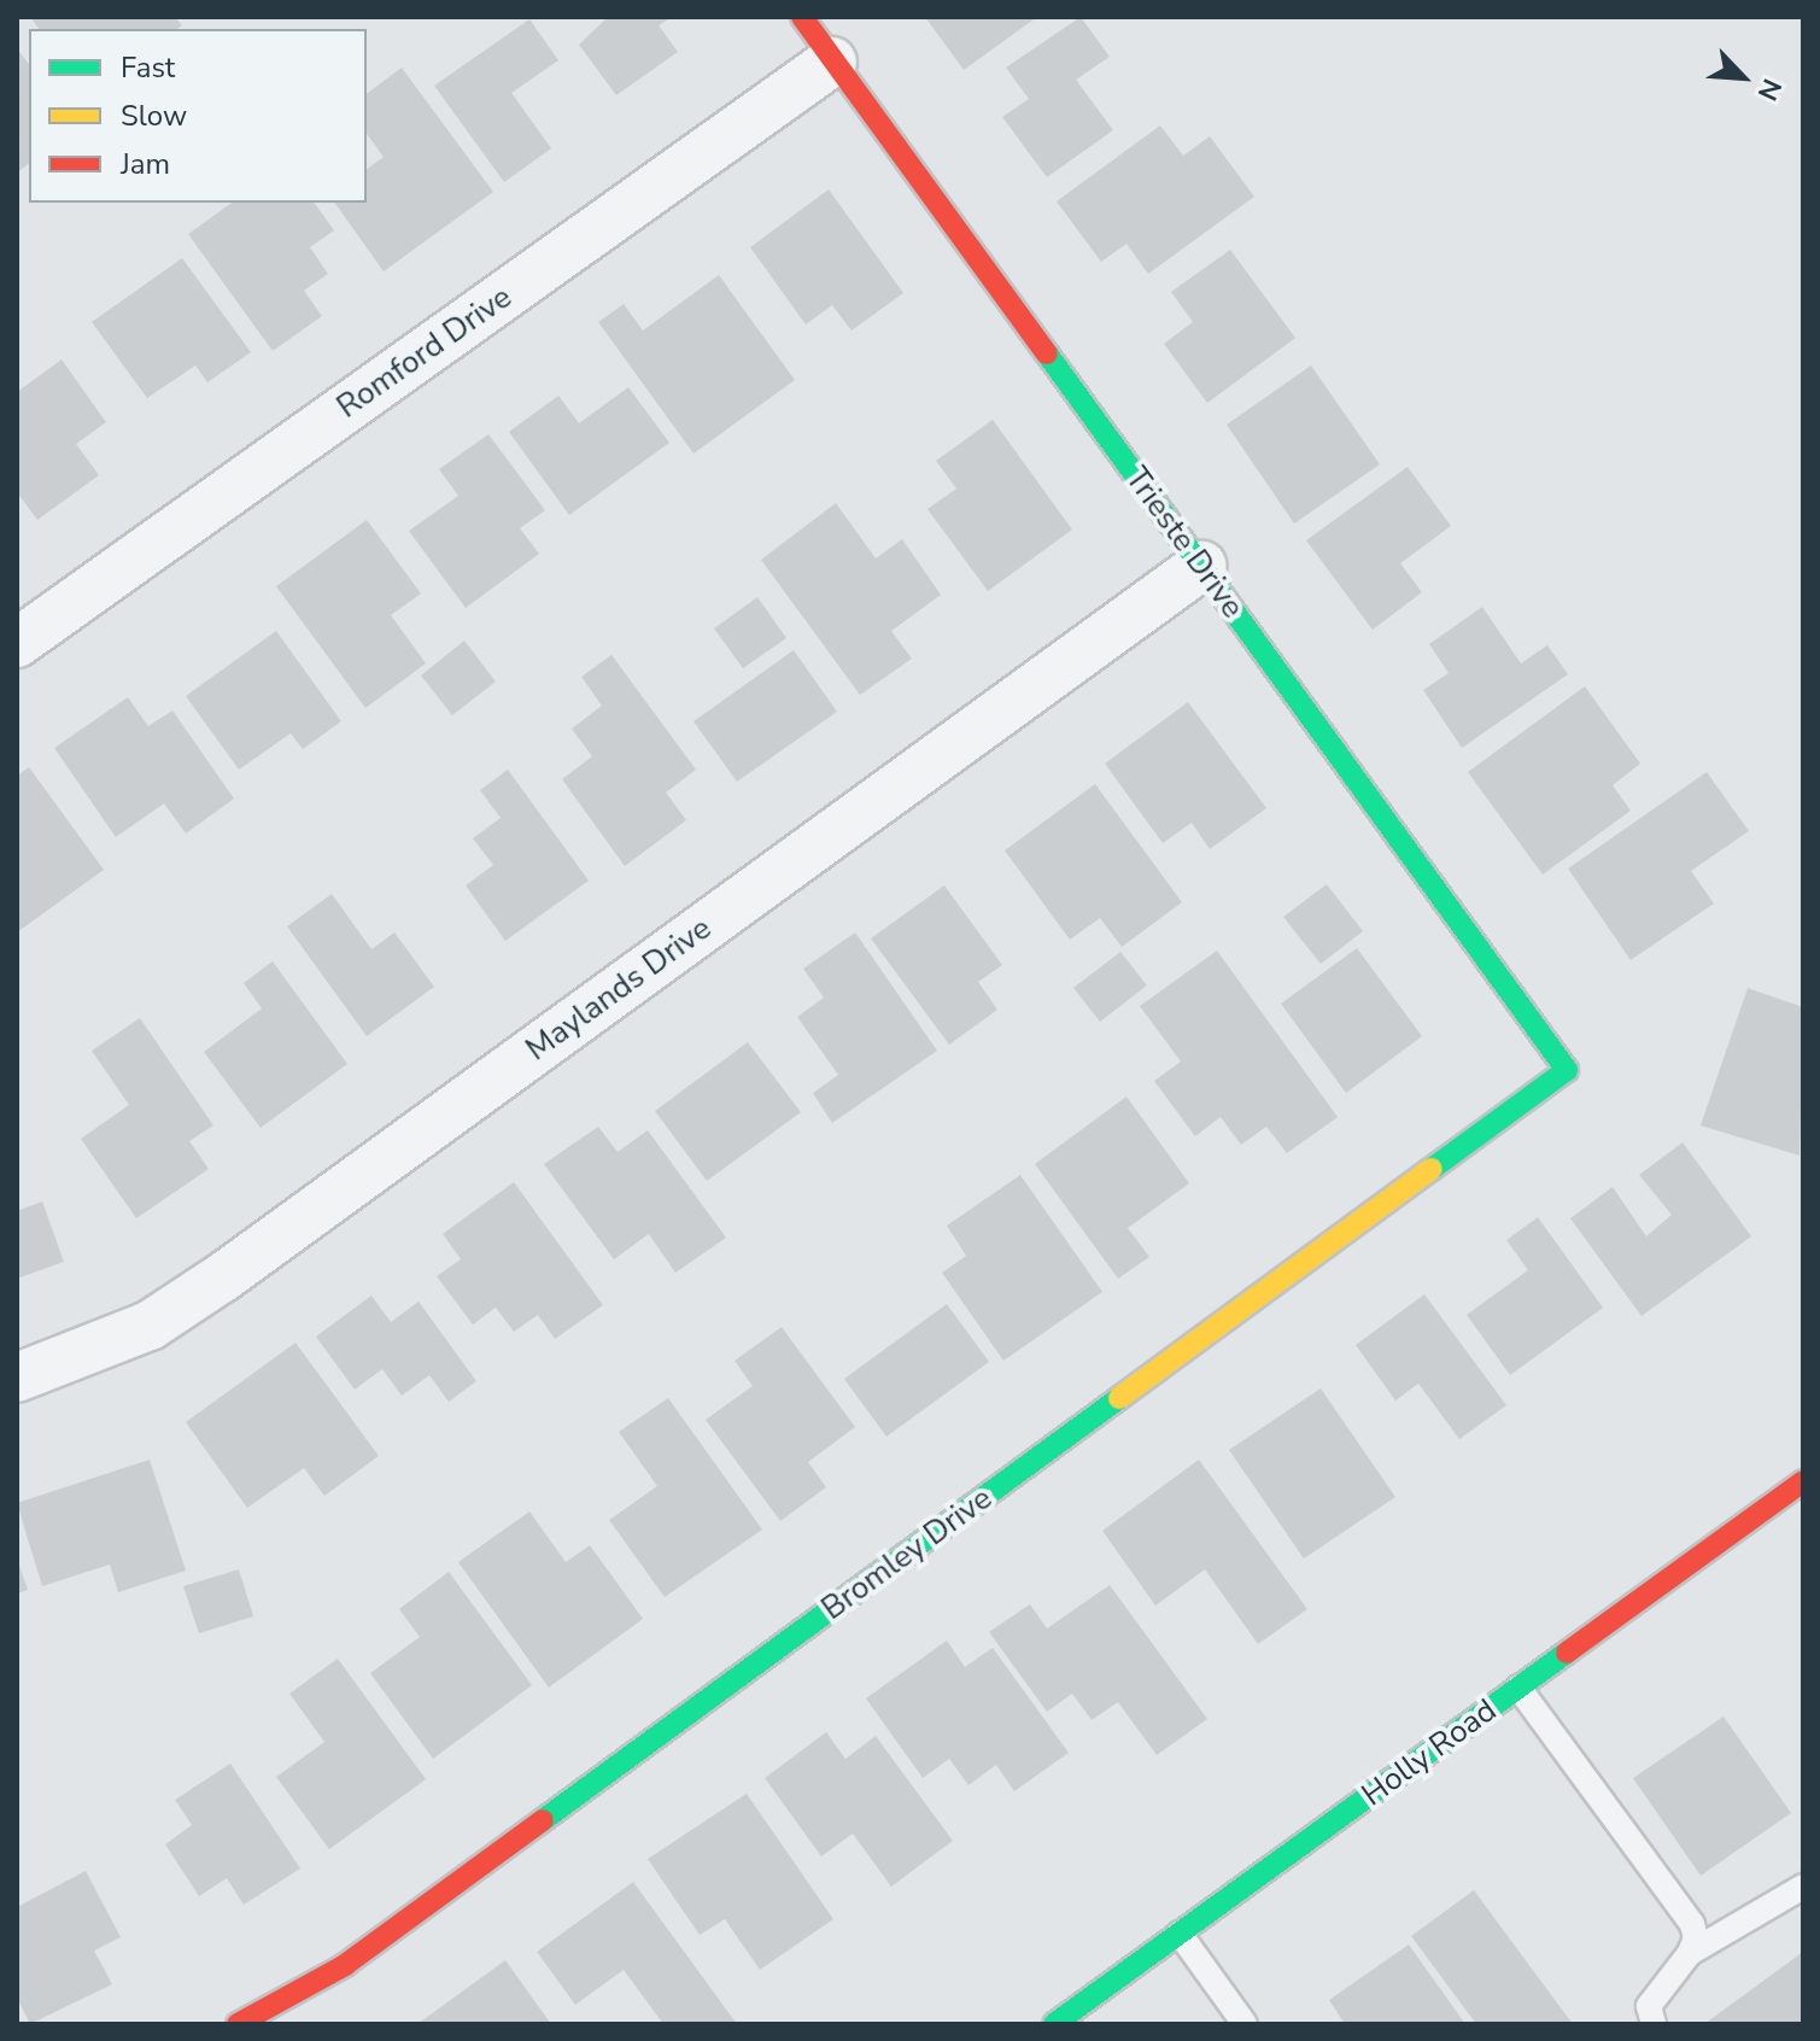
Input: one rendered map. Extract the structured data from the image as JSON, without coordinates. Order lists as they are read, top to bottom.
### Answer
{
  "streets": {
    "street": [
      "Romford Drive",
      "Trieste Drive",
      "Maylands Drive",
      "Bromley Drive",
      "Holly Road"
    ]
  },
  "crossings": [
    ["Romford Drive", "Trieste Drive"],
    ["Trieste Drive", "Maylands Drive"],
    ["Trieste Drive", "Bromley Drive"]
  ],
  "legend": ["Fast", "Slow", "Jam"],
  "north": "bottom right"
}
